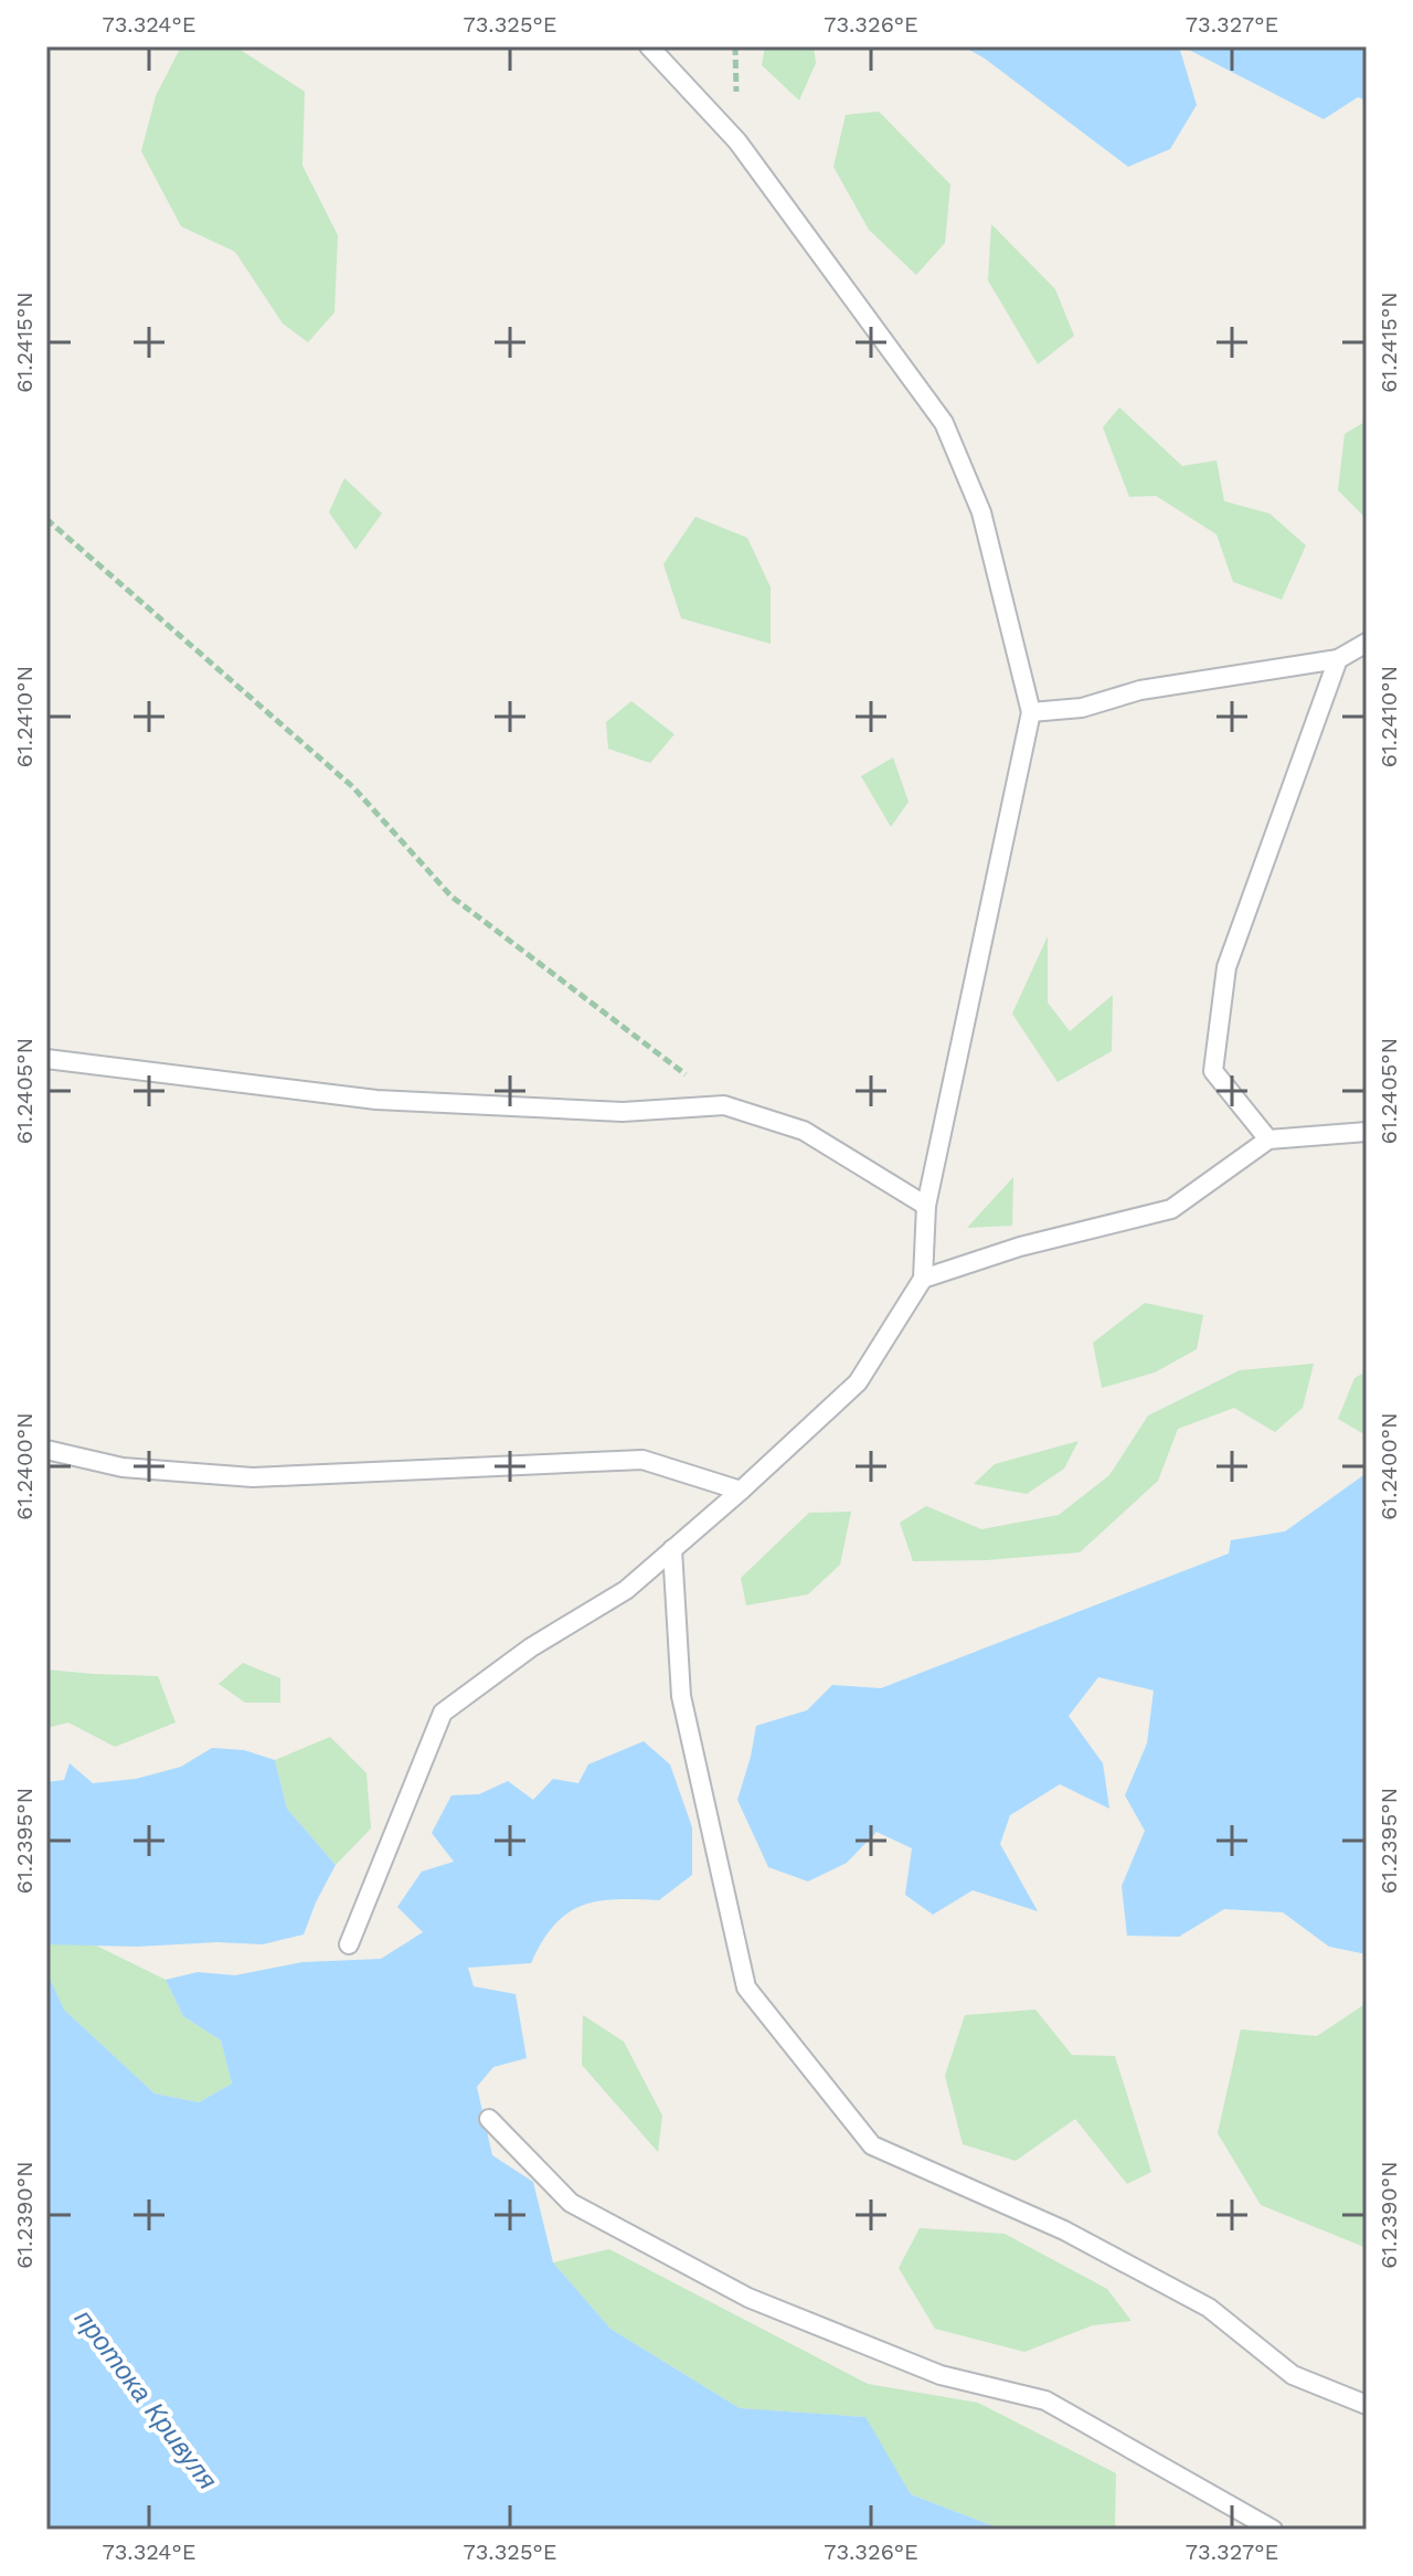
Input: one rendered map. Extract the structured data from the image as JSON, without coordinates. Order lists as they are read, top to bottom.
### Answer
{
  "water": ["протока Кривуля"],
  "coordinates": [
    "73.324°E",
    "73.325°E",
    "73.326°E",
    "73.327°E",
    "61.2415°N",
    "61.2410°N",
    "61.2405°N",
    "61.2400°N",
    "61.2395°N",
    "61.2390°N"
  ]
}
